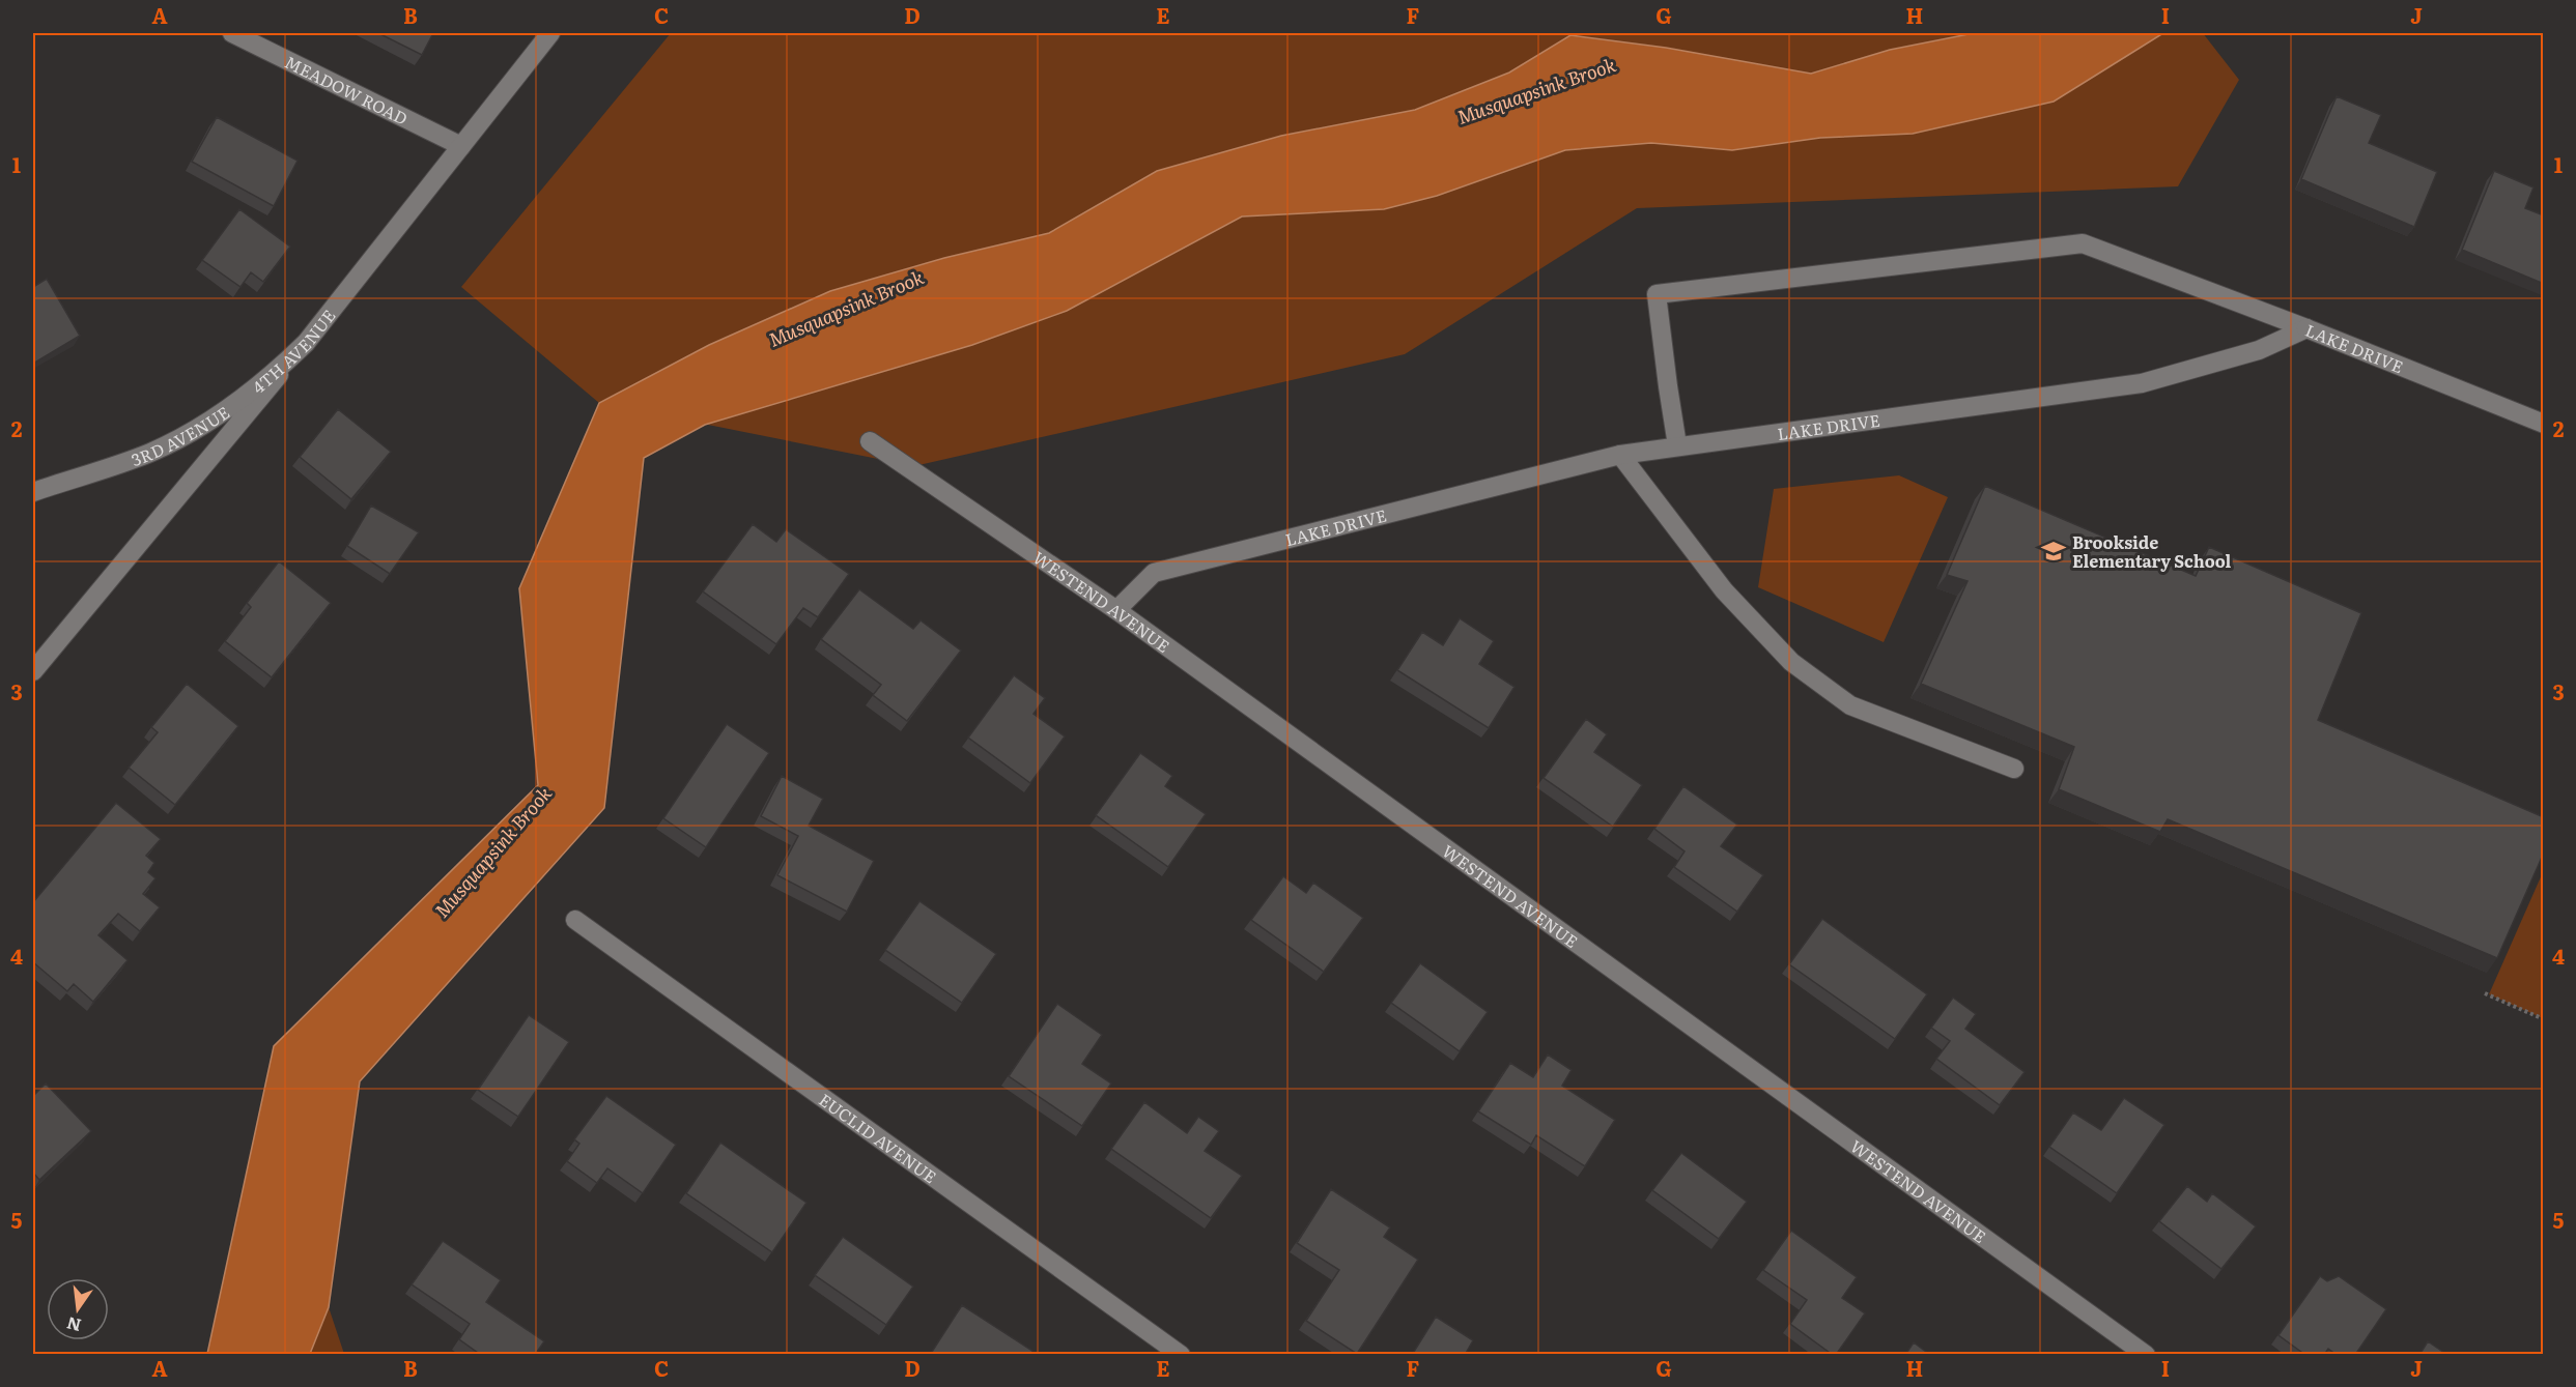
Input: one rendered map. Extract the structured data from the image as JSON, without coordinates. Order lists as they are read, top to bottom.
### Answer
{
  "streets": {
    "street": [
      "MEADOW ROAD",
      "LAKE DRIVE",
      "4TH AVENUE",
      "3RD AVENUE",
      "WESTEND AVENUE",
      "EUCLID AVENUE"
    ]
  },
  "crossings": [
    ["MEADOW ROAD", "4TH AVENUE"],
    ["LAKE DRIVE", "WESTEND AVENUE"],
    ["4TH AVENUE", "3RD AVENUE"]
  ],
  "water": ["Musquapsink Brook"],
  "places": {
    "school or university": ["Brookside Elementary School"]
  },
  "north": "bottom",
  "grid": {
    "columns": [
      "A",
      "B",
      "C",
      "D",
      "E",
      "F",
      "G",
      "H",
      "I",
      "J"
    ],
    "rows": [
      "1",
      "2",
      "3",
      "4",
      "5"
    ]
  }
}
